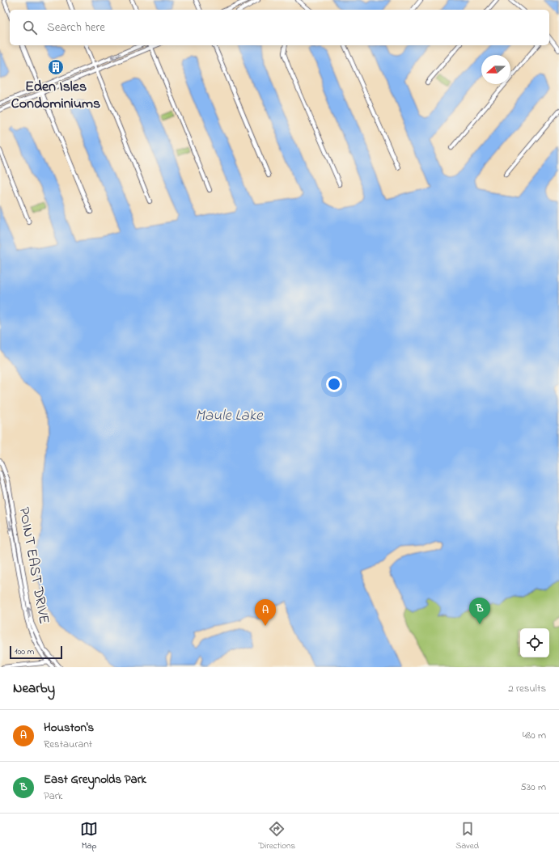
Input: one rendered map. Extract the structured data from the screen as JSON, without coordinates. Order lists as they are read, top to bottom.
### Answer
{
  "streets": {
    "street": ["POINT EAST DRIVE"]
  },
  "water": ["Maule Lake"],
  "places": {
    "building": ["Eden Isles Condominiums"]
  },
  "scale_bar": "100 m",
  "north": "left",
  "page": {
    "search": "Search here",
    "pins": ["B", "A"],
    "scale": "100 m",
    "heading": ["Nearby", "2 results"],
    "list": [
      {
        "mark": "A",
        "name": "Houston's",
        "note": "Restaurant",
        "value": "480 m"
      },
      {
        "mark": "B",
        "name": "East Greynolds Park",
        "note": "Park",
        "value": "530 m"
      }
    ],
    "nav": ["Map", "Directions", "Saved"]
  }
}
